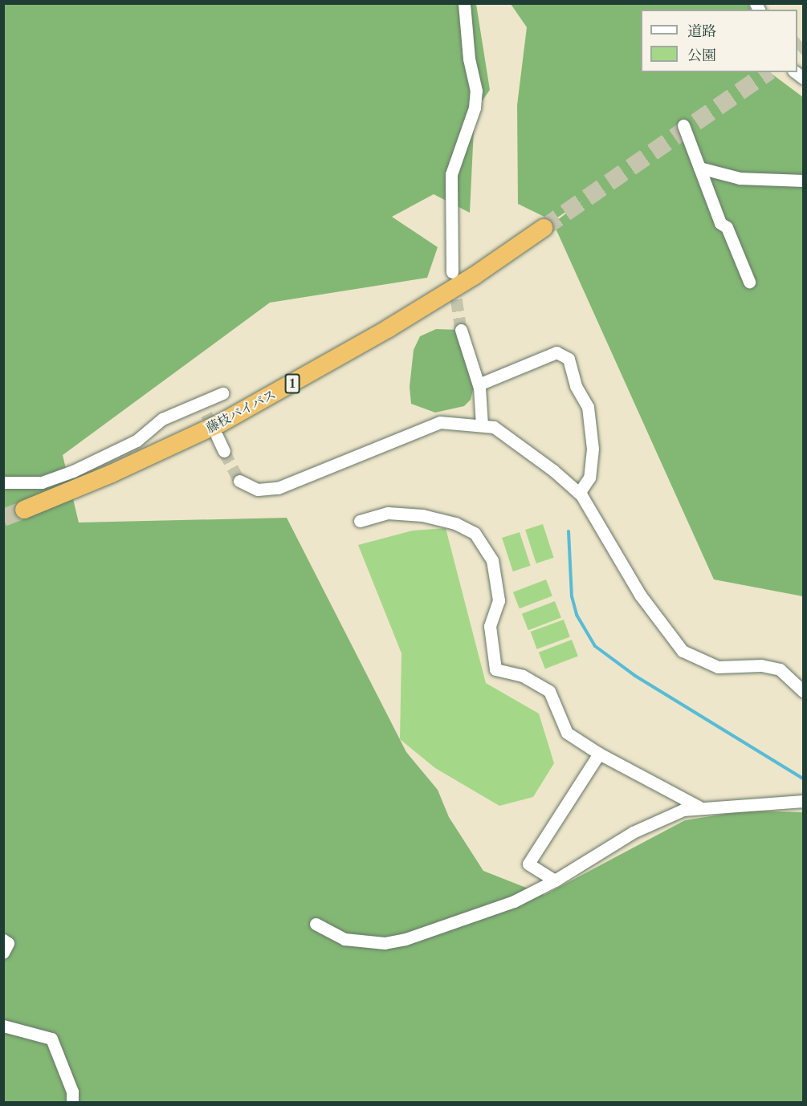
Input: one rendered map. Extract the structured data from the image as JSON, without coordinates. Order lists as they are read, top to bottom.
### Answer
{
  "streets": {
    "highway": ["1", "藤枝バイパス"]
  },
  "legend": ["道路", "公園"]
}
